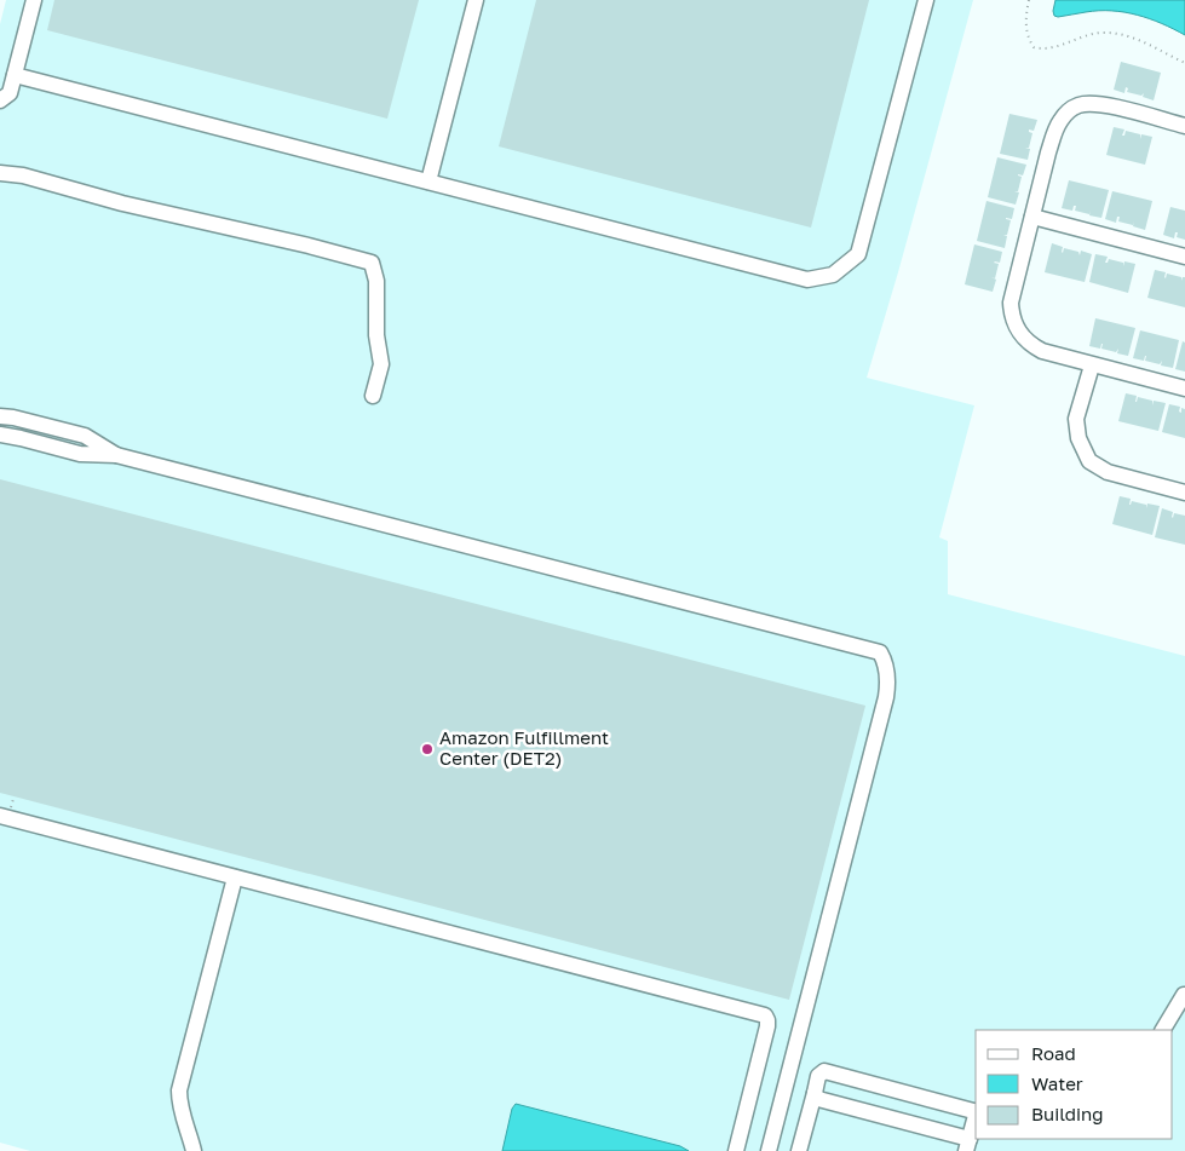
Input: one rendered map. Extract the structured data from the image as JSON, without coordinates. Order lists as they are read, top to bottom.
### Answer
{
  "places": ["Amazon Fulfillment Center (DET2)"],
  "legend": ["Road", "Water", "Building"]
}
